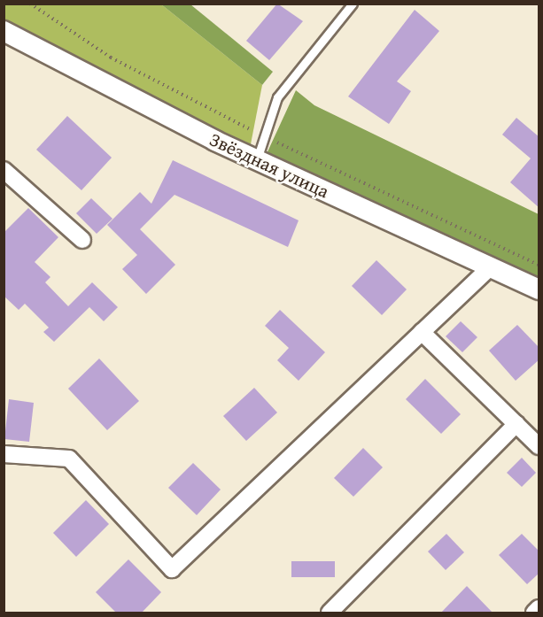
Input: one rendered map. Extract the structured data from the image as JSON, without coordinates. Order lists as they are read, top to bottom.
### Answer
{
  "streets": {
    "street": ["Звёздная улица"]
  }
}
